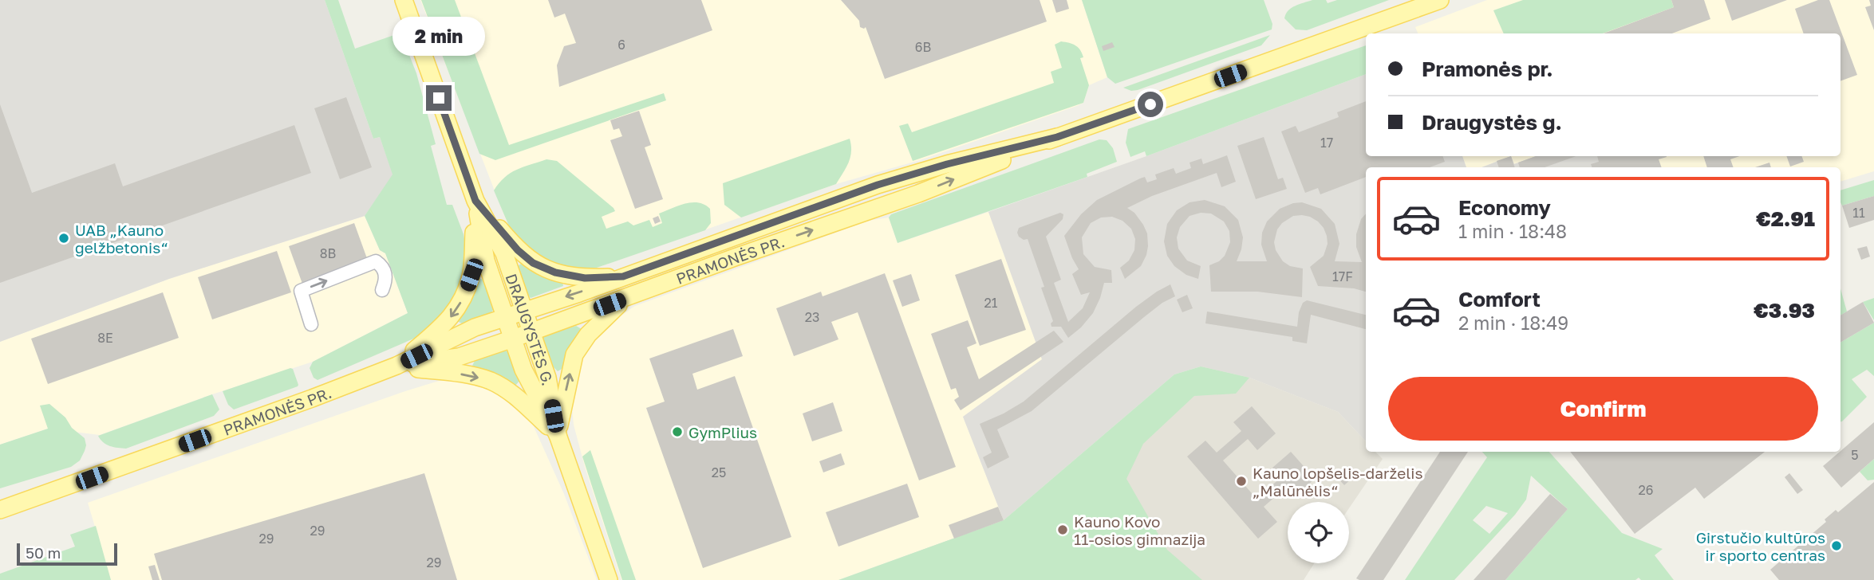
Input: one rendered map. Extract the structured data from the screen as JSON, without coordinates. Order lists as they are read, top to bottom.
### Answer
{
  "streets": {
    "main road": ["PRAMONĖS PR.", "DRAUGYSTĖS G."]
  },
  "crossings": [
    ["PRAMONĖS PR.", "DRAUGYSTĖS G."]
  ],
  "places": [
    "UAB „Kauno gelžbetonis“",
    "GymPlius",
    "Kauno lopšelis-darželis „Malūnėlis“",
    "Kauno Kovo 11-osios gimnazija",
    "Girstučio kultūros ir sporto centras"
  ],
  "house_numbers": [
    "6",
    "6B",
    "17",
    "11",
    "8B",
    "17F",
    "21",
    "23",
    "8E",
    "5",
    "25",
    "26",
    "29",
    "29",
    "29"
  ],
  "scale_bar": "50 m",
  "page": {
    "bubble": "2 min",
    "banner": ["Pramonės pr.", "Draugystės g."],
    "list": [
      {
        "name": "Economy",
        "note": "1 min · 18:48",
        "value": "€2.91"
      },
      {
        "name": "Comfort",
        "note": "2 min · 18:49",
        "value": "€3.93"
      }
    ],
    "buttons": "Confirm",
    "scale": "50 m"
  }
}
